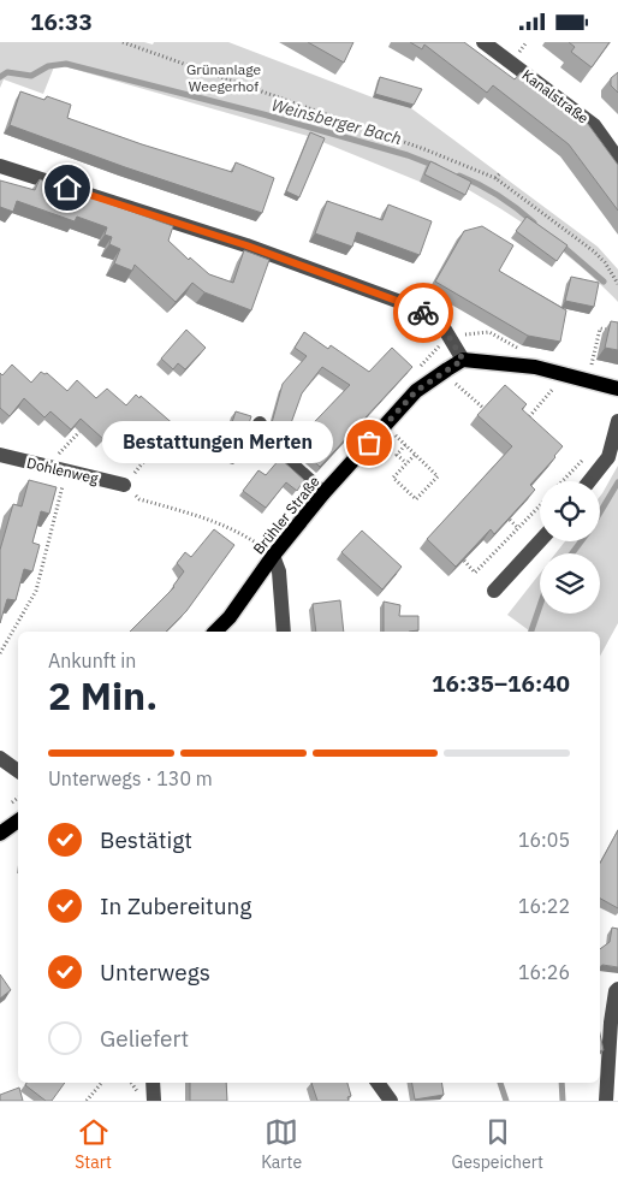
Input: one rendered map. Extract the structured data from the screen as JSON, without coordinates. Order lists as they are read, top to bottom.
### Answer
{
  "streets": {
    "main road": ["Brühler Straße"],
    "street": ["Kanalstraße", "Dohlenweg"]
  },
  "water": ["Weinsberger Bach"],
  "parks": ["Grünanlage Weegerhof"],
  "places": ["Bestattungen Merten"],
  "page": {
    "status": "16:33",
    "bubble": "Bestattungen Merten",
    "heading": ["2 Min.", "Ankunft in", "16:35–16:40"],
    "bar": "Unterwegs · 130 m",
    "list": [
      ["Bestätigt", "16:05"],
      ["In Zubereitung", "16:22"],
      ["Unterwegs", "16:26"],
      "Geliefert"
    ],
    "tabs": ["Start", "Karte", "Gespeichert"]
  }
}
